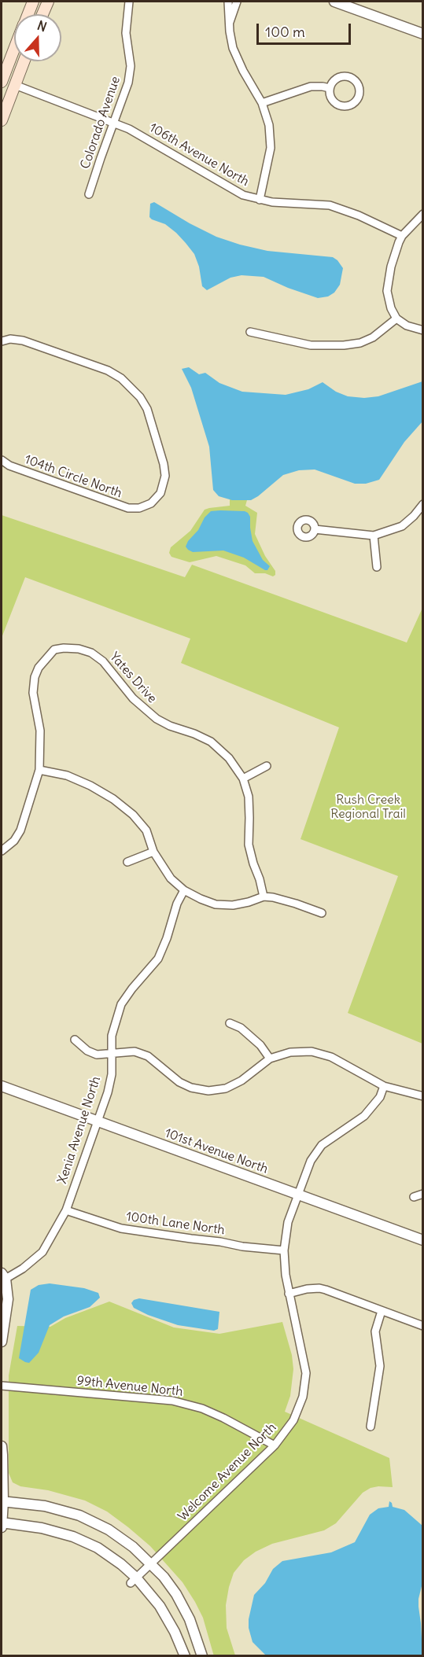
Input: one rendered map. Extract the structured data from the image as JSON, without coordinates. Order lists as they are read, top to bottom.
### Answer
{
  "streets": {
    "street": [
      "Colorado Avenue",
      "106th Avenue North",
      "104th Circle North",
      "Yates Drive",
      "Xenia Avenue North",
      "101st Avenue North",
      "100th Lane North",
      "99th Avenue North",
      "Welcome Avenue North"
    ]
  },
  "crossings": [
    ["Colorado Avenue", "106th Avenue North"],
    ["Xenia Avenue North", "101st Avenue North"],
    ["Xenia Avenue North", "100th Lane North"],
    ["101st Avenue North", "Welcome Avenue North"],
    ["100th Lane North", "Welcome Avenue North"],
    ["99th Avenue North", "Welcome Avenue North"]
  ],
  "parks": ["Rush Creek Regional Trail"],
  "scale_bar": "100 m",
  "north": "top"
}
